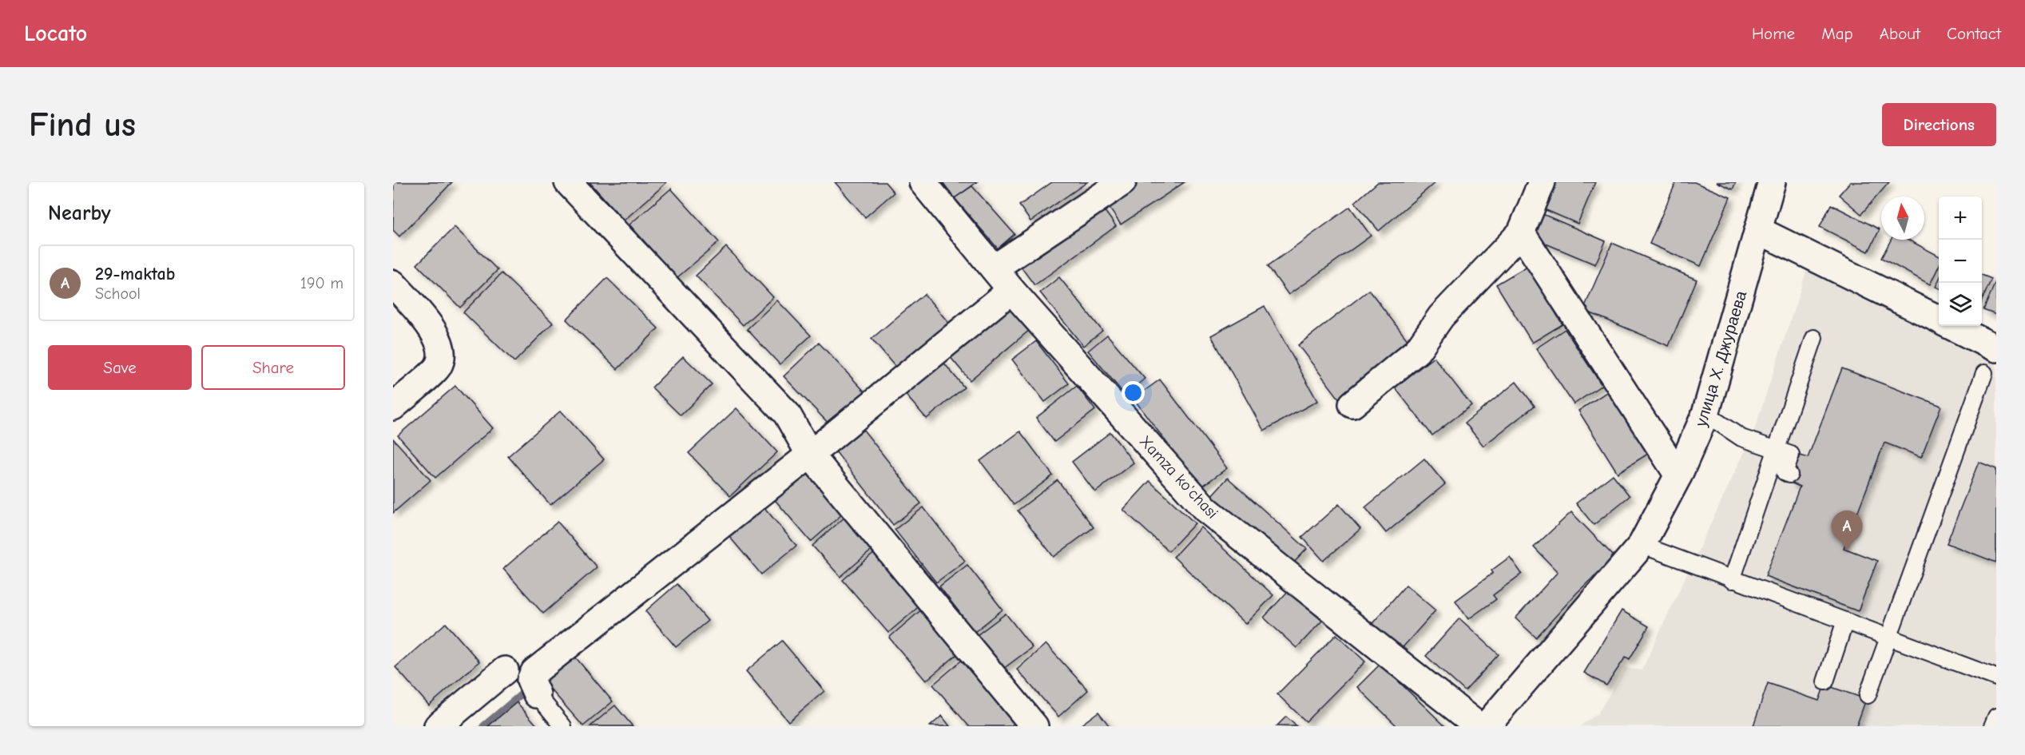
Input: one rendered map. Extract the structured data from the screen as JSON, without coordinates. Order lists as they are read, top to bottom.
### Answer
{
  "streets": {
    "street": ["улица Х. Джураева", "Xamza ko'chasi"]
  },
  "north": "top",
  "page": {
    "header": "Locato",
    "nav": [
      "Home",
      "Map",
      "About",
      "Contact"
    ],
    "buttons": [
      "Directions",
      ["Save", "Share"]
    ],
    "title": "Find us",
    "heading": "Nearby",
    "map_buttons": ["+", "−"],
    "list": [
      {
        "mark": "A",
        "name": "29-maktab",
        "note": "School",
        "value": "190 m"
      }
    ],
    "pins": "A"
  }
}
